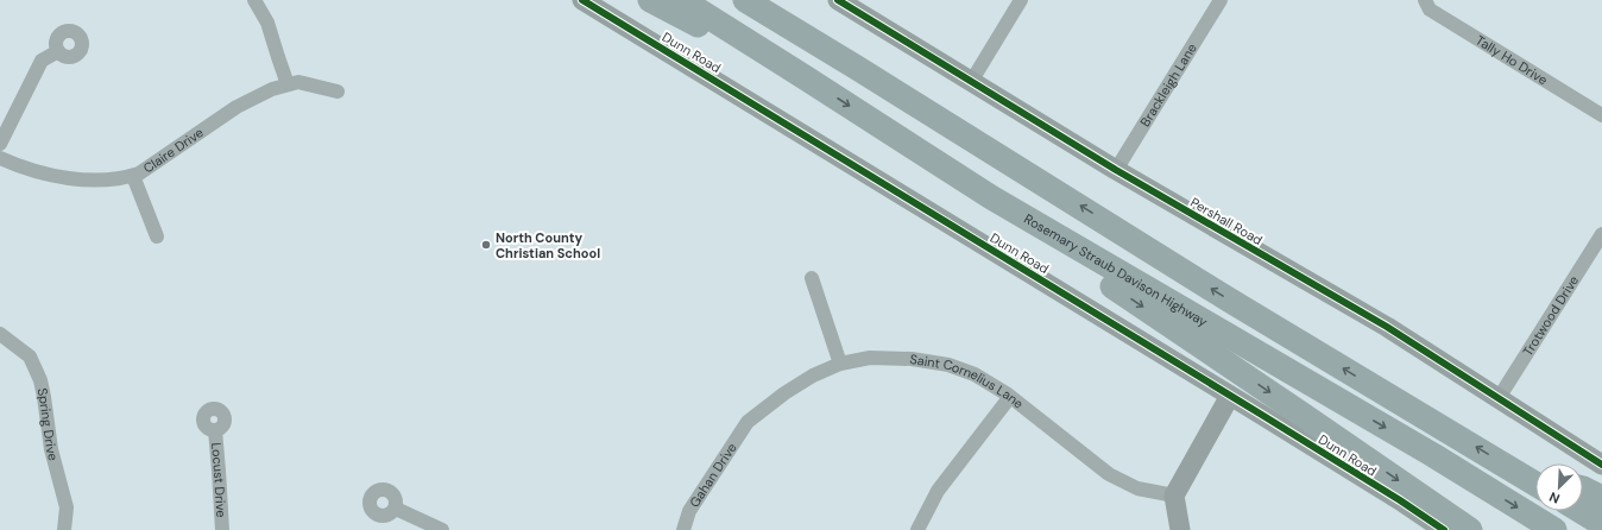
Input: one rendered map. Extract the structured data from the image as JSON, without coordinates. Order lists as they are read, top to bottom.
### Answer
{
  "streets": {
    "highway": ["Rosemary Straub Davison Highway"],
    "street": [
      "Dunn Road",
      "Tally Ho Drive",
      "Brackleigh Lane",
      "Claire Drive",
      "Pershall Road",
      "Trotwood Drive",
      "Saint Cornelius Lane",
      "Spring Drive",
      "Gahan Drive",
      "Locust Drive"
    ]
  },
  "crossings": [
    ["Brackleigh Lane", "Pershall Road"],
    ["Pershall Road", "Trotwood Drive"],
    ["Saint Cornelius Lane", "Gahan Drive"]
  ],
  "places": ["North County Christian School"],
  "north": "bottom left"
}
